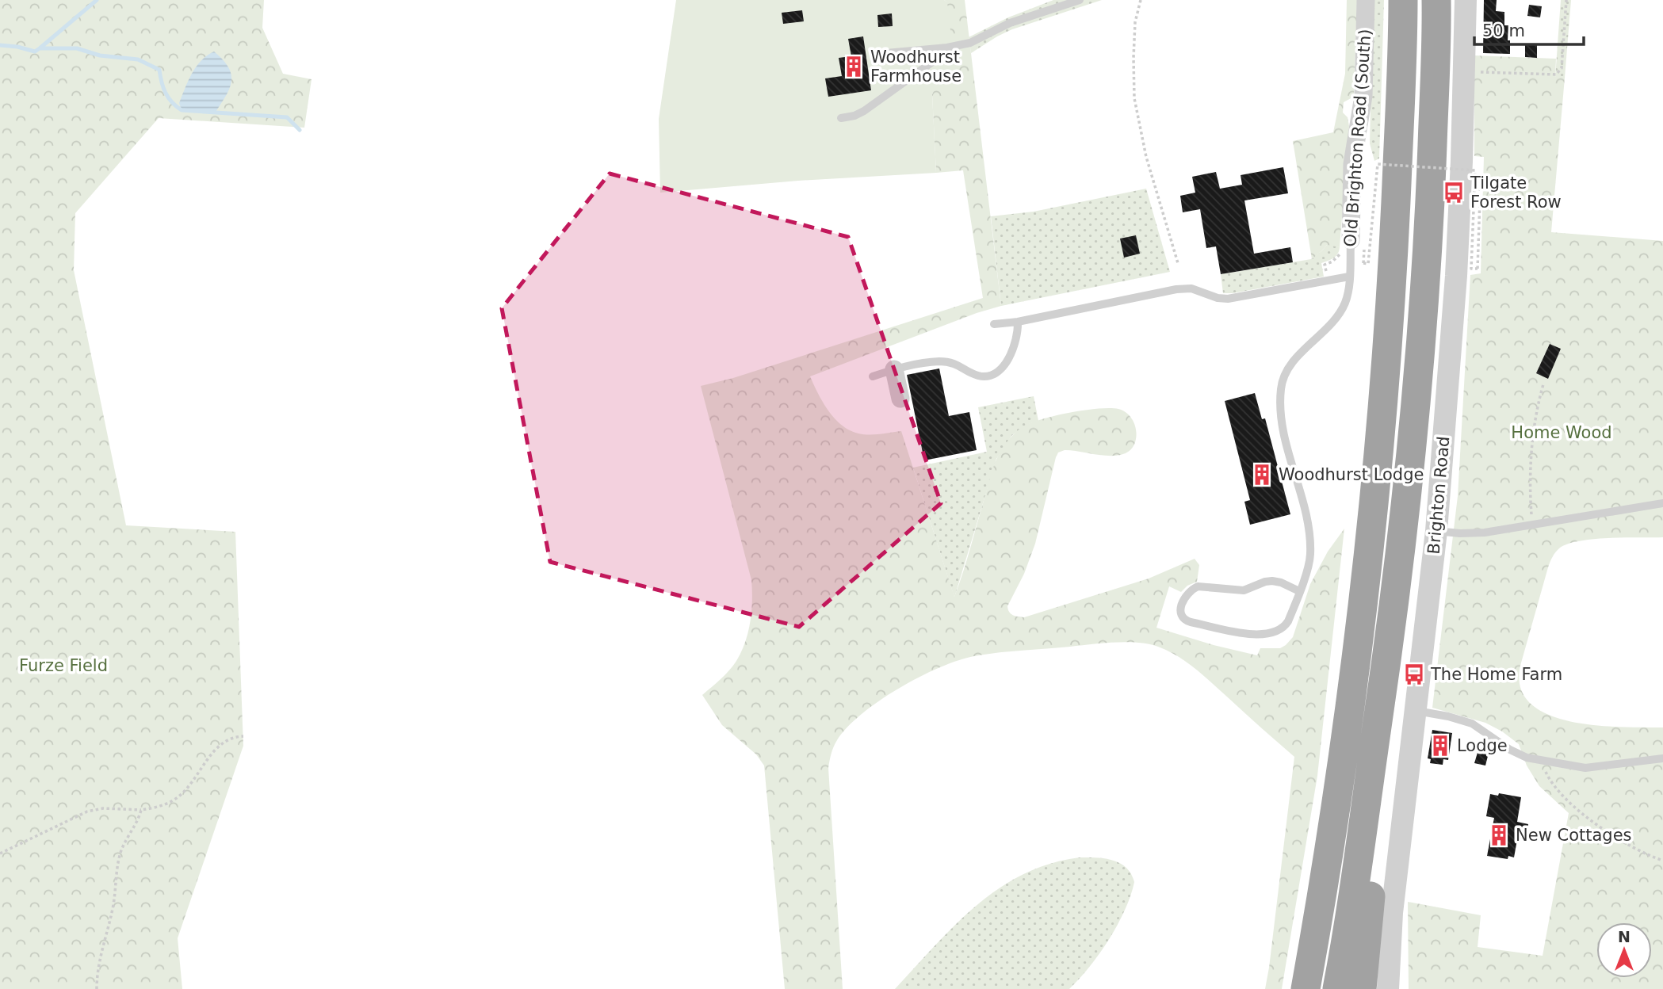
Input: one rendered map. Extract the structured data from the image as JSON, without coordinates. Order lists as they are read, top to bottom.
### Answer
{
  "streets": {
    "street": ["Old Brighton Road (South)", "Brighton Road"]
  },
  "parks": ["Home Wood", "Furze Field"],
  "places": {
    "building": [
      "Woodhurst Farmhouse",
      "Woodhurst Lodge",
      "Lodge",
      "New Cottages"
    ],
    "bus stop": ["Tilgate Forest Row", "The Home Farm"]
  },
  "scale_bar": "50 m",
  "north": "top"
}
